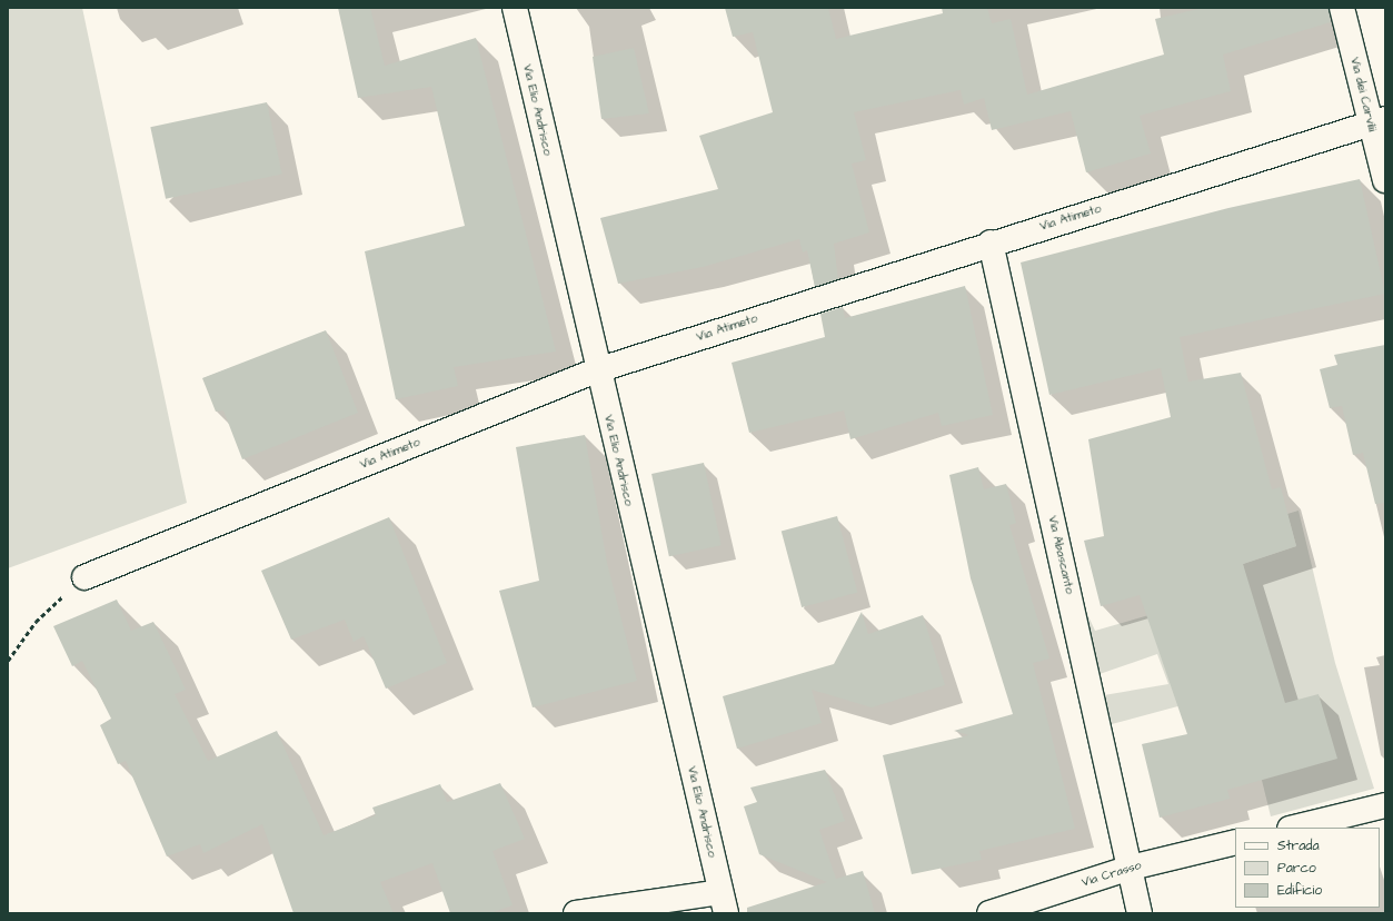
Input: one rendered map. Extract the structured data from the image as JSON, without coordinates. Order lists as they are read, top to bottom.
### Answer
{
  "streets": {
    "street": [
      "Via dei Carvilii",
      "Via Elio Andrisco",
      "Via Atimeto",
      "Via Abascanto",
      "Via Crasso"
    ]
  },
  "crossings": [
    ["Via dei Carvilii", "Via Atimeto"],
    ["Via Elio Andrisco", "Via Atimeto"],
    ["Via Atimeto", "Via Abascanto"],
    ["Via Abascanto", "Via Crasso"]
  ],
  "legend": ["Strada", "Parco", "Edificio"]
}
